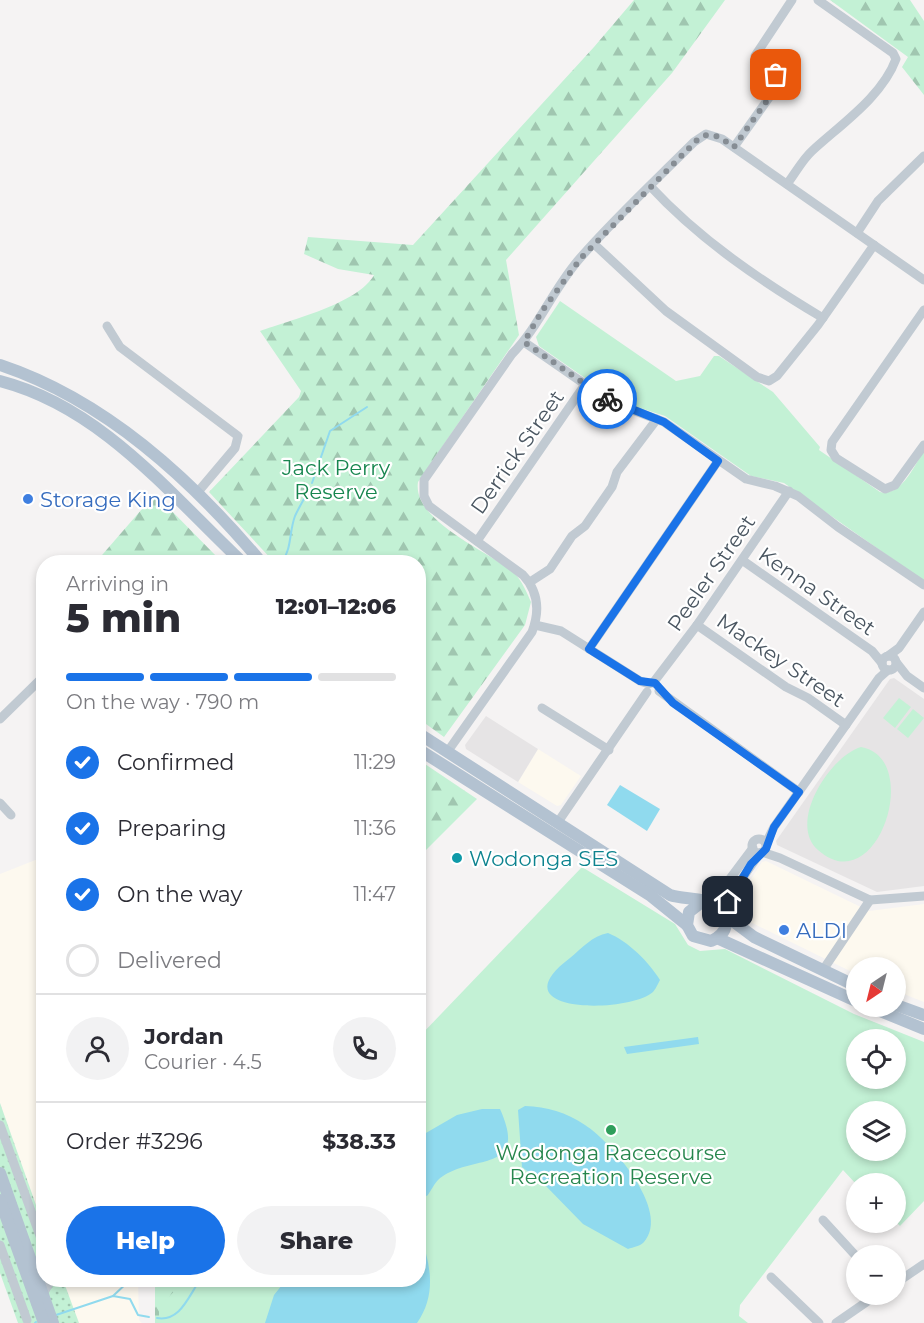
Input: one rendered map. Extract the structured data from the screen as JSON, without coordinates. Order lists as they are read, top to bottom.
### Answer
{
  "streets": {
    "street": [
      "Derrick Street",
      "Peeler Street",
      "Kenna Street",
      "Mackey Street"
    ]
  },
  "crossings": [
    ["Peeler Street", "Kenna Street"],
    ["Peeler Street", "Mackey Street"]
  ],
  "parks": ["Jack Perry Reserve"],
  "places": [
    "Storage King",
    "Wodonga SES",
    "ALDI",
    "Wodonga Racecourse Recreation Reserve"
  ],
  "north": "bottom left",
  "page": {
    "heading": ["5 min", "Arriving in", "12:01–12:06"],
    "panel": [
      "Jordan",
      "Courier · 4.5",
      "Order #3296",
      "$38.33"
    ],
    "bar": "On the way · 790 m",
    "list": [
      ["Confirmed", "11:29"],
      ["Preparing", "11:36"],
      ["On the way", "11:47"],
      "Delivered"
    ],
    "map_buttons": ["+", "−"],
    "buttons": ["Help", "Share"]
  }
}
